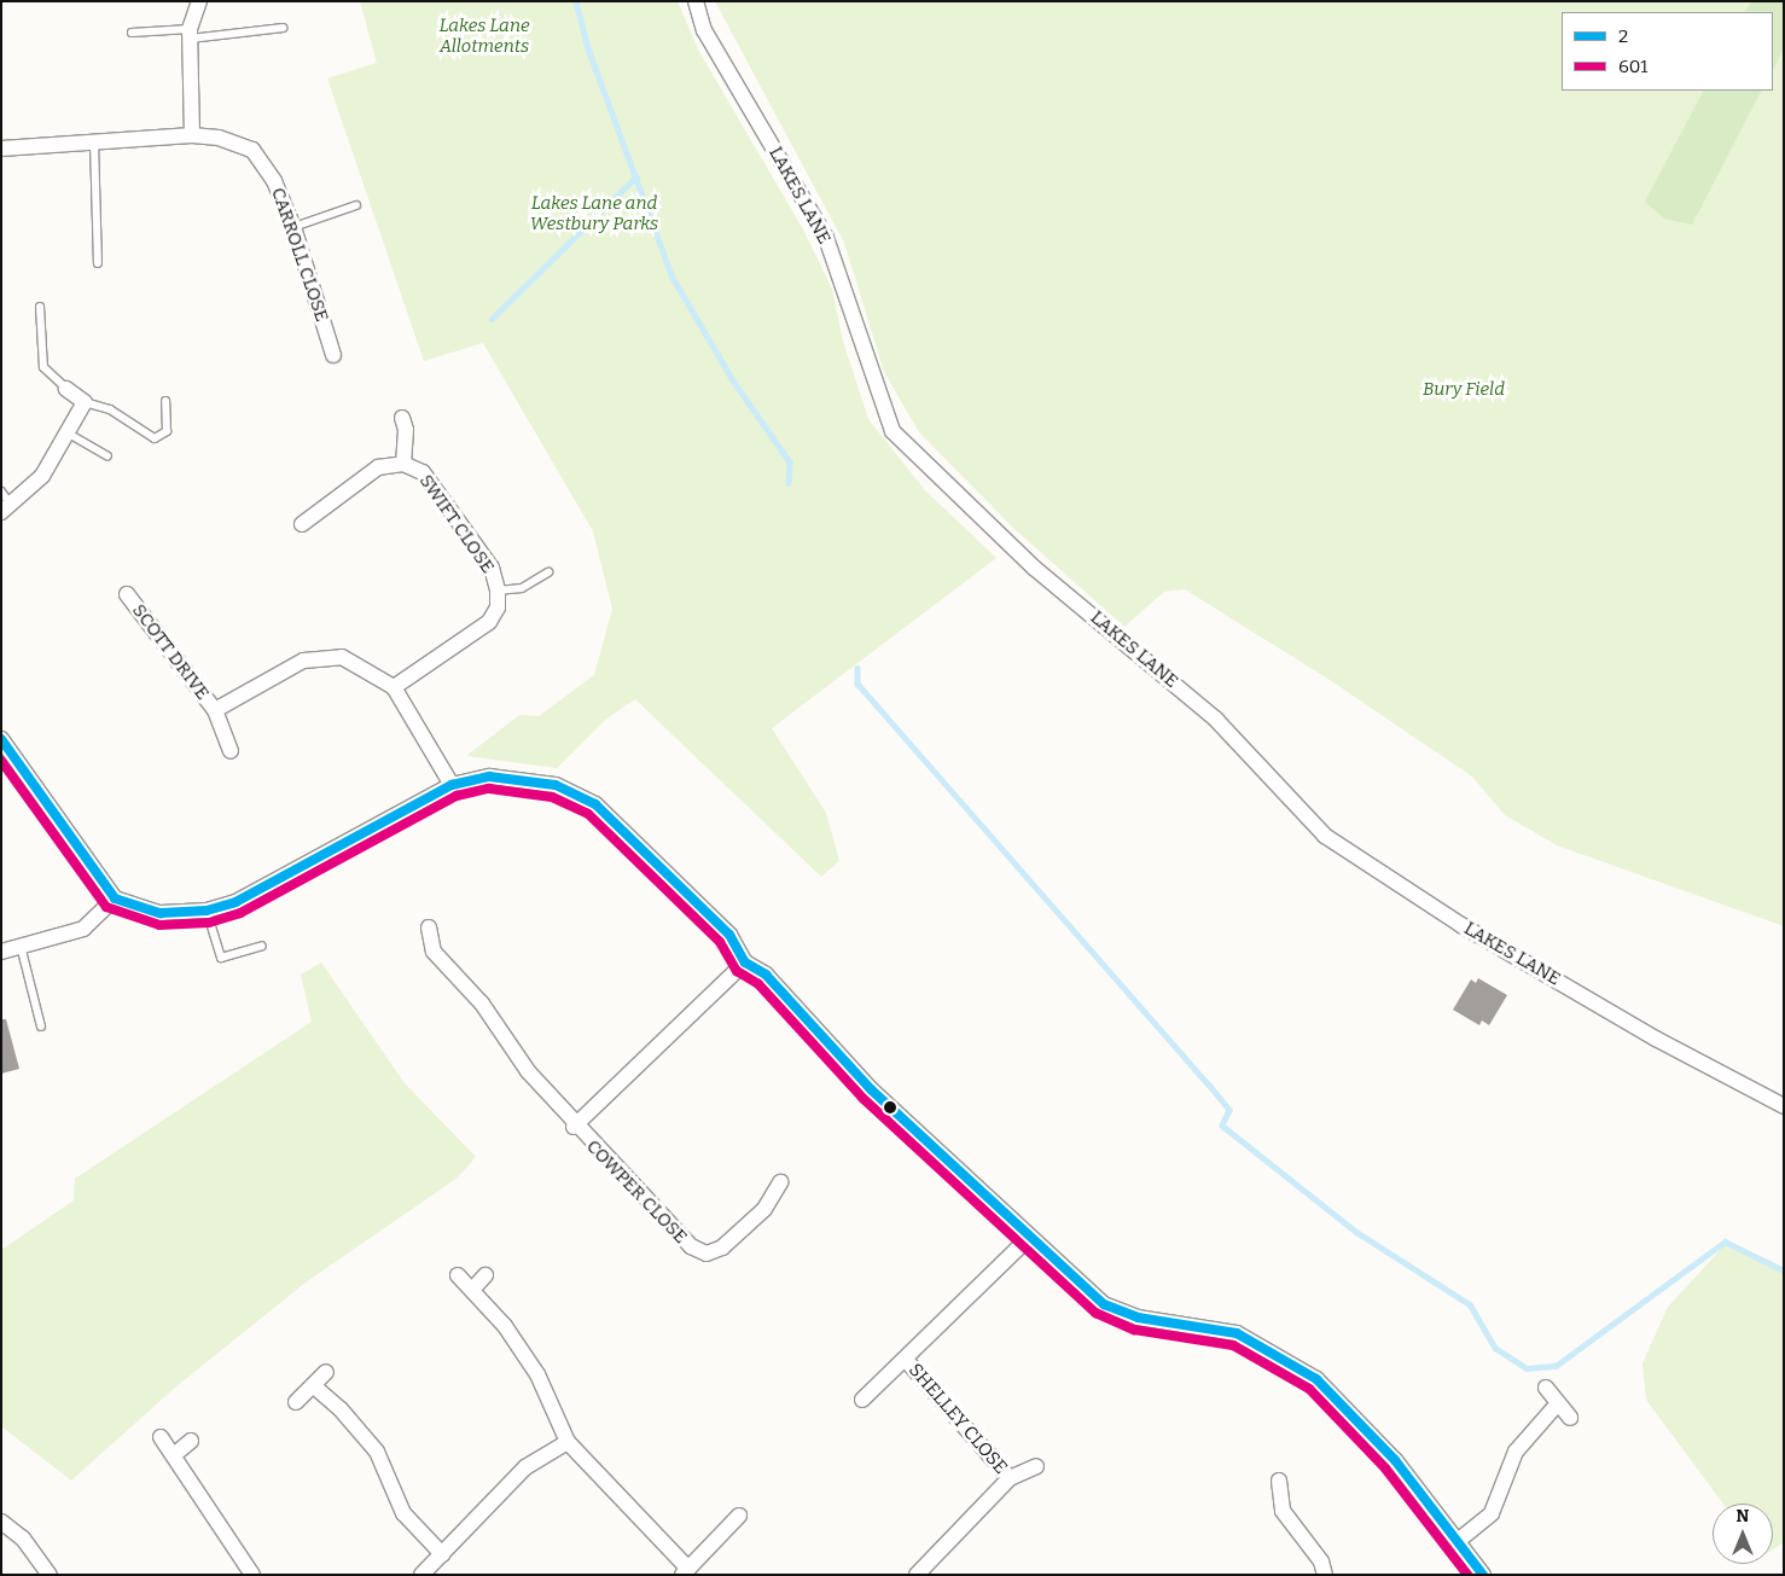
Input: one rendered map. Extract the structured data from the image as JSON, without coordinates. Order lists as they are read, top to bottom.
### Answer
{
  "streets": {
    "street": [
      "LAKES LANE",
      "CARROLL CLOSE",
      "SWIFT CLOSE",
      "SCOTT DRIVE",
      "COWPER CLOSE",
      "SHELLEY CLOSE"
    ]
  },
  "crossings": [
    ["SWIFT CLOSE", "SCOTT DRIVE"]
  ],
  "parks": ["Lakes Lane Allotments", "Lakes Lane and Westbury Parks", "Bury Field"],
  "lines": ["transit line 2", "transit line 601"],
  "legend": ["2", "601"],
  "north": "top"
}
